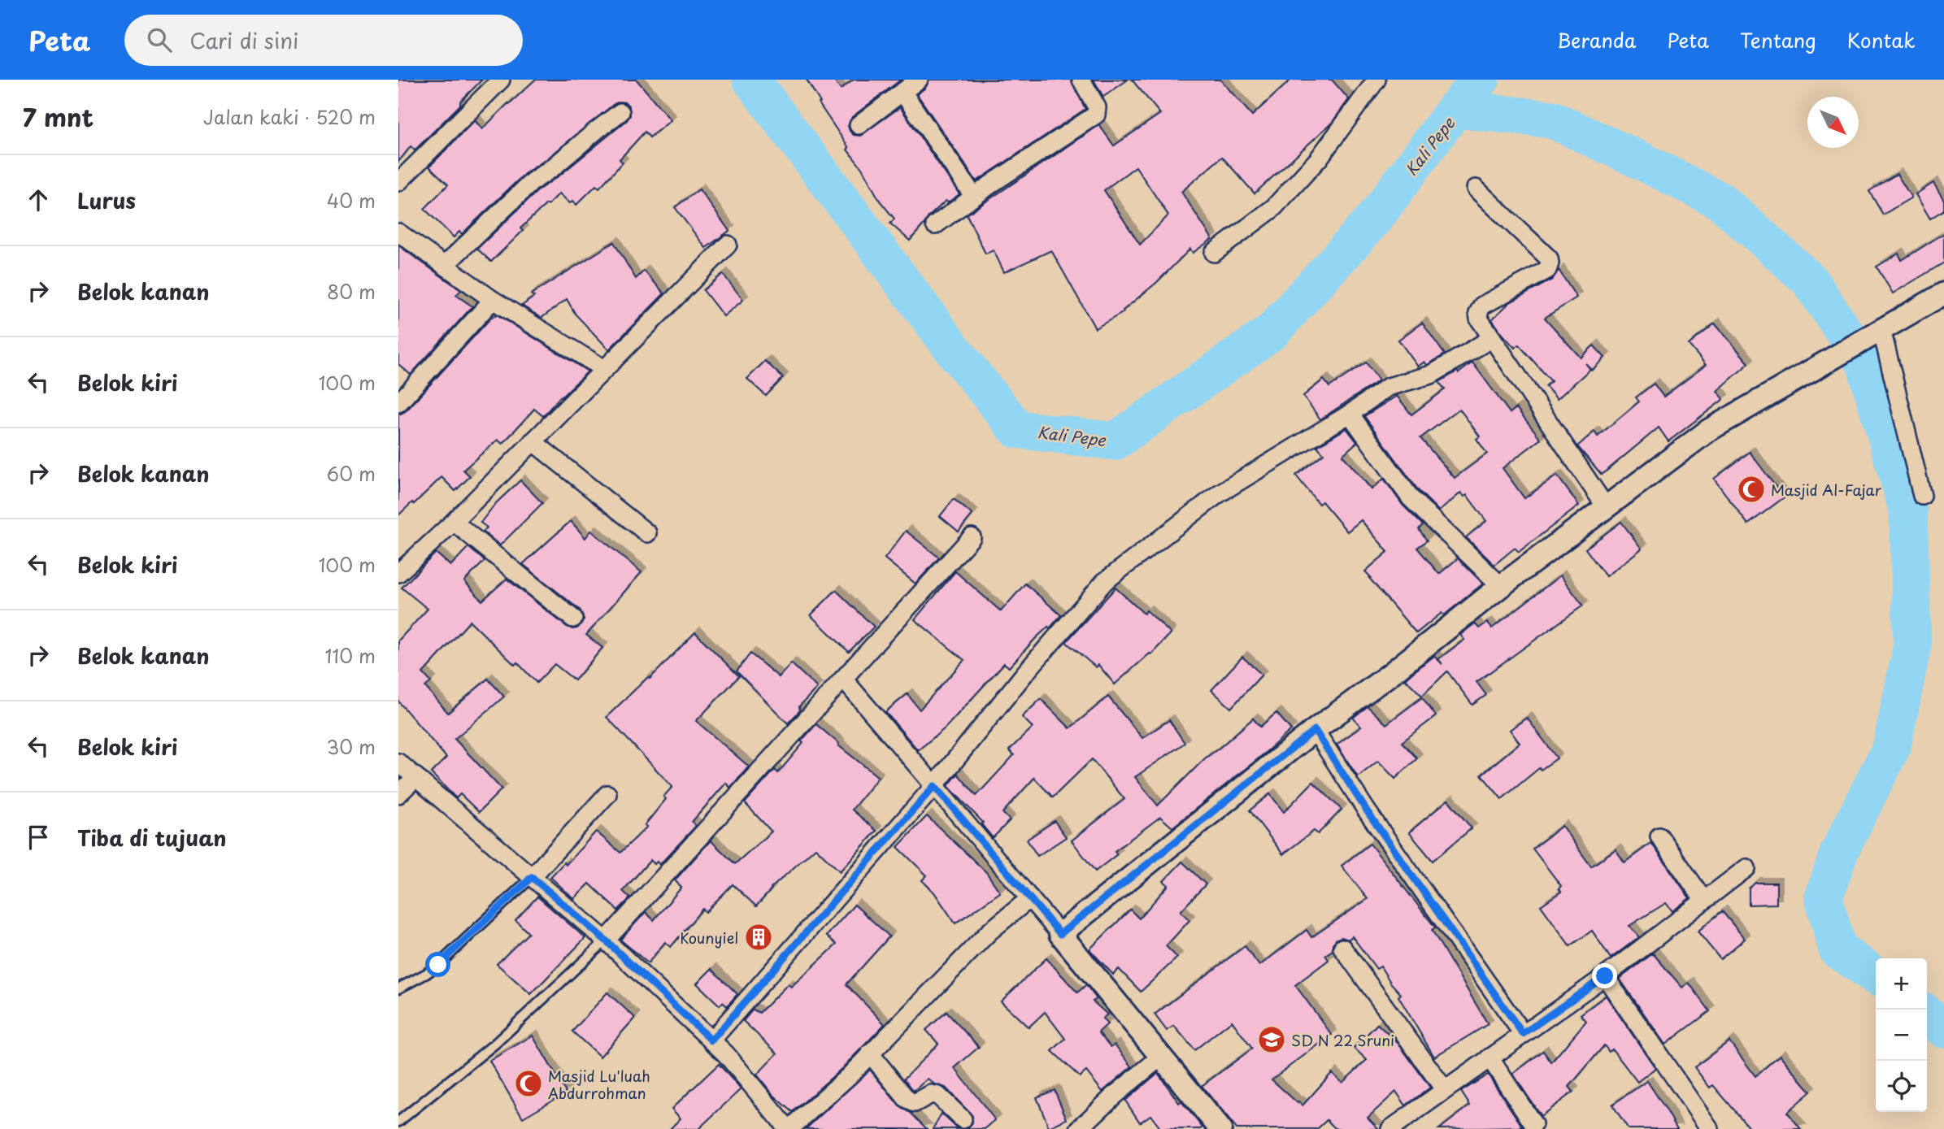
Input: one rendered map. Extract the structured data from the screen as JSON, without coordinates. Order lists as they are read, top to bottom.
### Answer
{
  "water": ["Kali Pepe"],
  "places": {
    "mosque": ["Masjid Al-Fajar", "Masjid Lu'luah Abdurrohman"],
    "building": ["Kounyiel"],
    "school or university": ["SD N 22 Sruni"]
  },
  "north": "bottom right",
  "page": {
    "header": "Peta",
    "search": "Cari di sini",
    "nav": [
      "Beranda",
      "Peta",
      "Tentang",
      "Kontak"
    ],
    "heading": ["7 mnt", "Jalan kaki · 520 m"],
    "list": [
      ["Lurus", "40 m"],
      ["Belok kanan", "80 m"],
      ["Belok kiri", "100 m"],
      ["Belok kanan", "60 m"],
      ["Belok kiri", "100 m"],
      ["Belok kanan", "110 m"],
      ["Belok kiri", "30 m"],
      "Tiba di tujuan"
    ],
    "map_buttons": ["+", "−"]
  }
}
